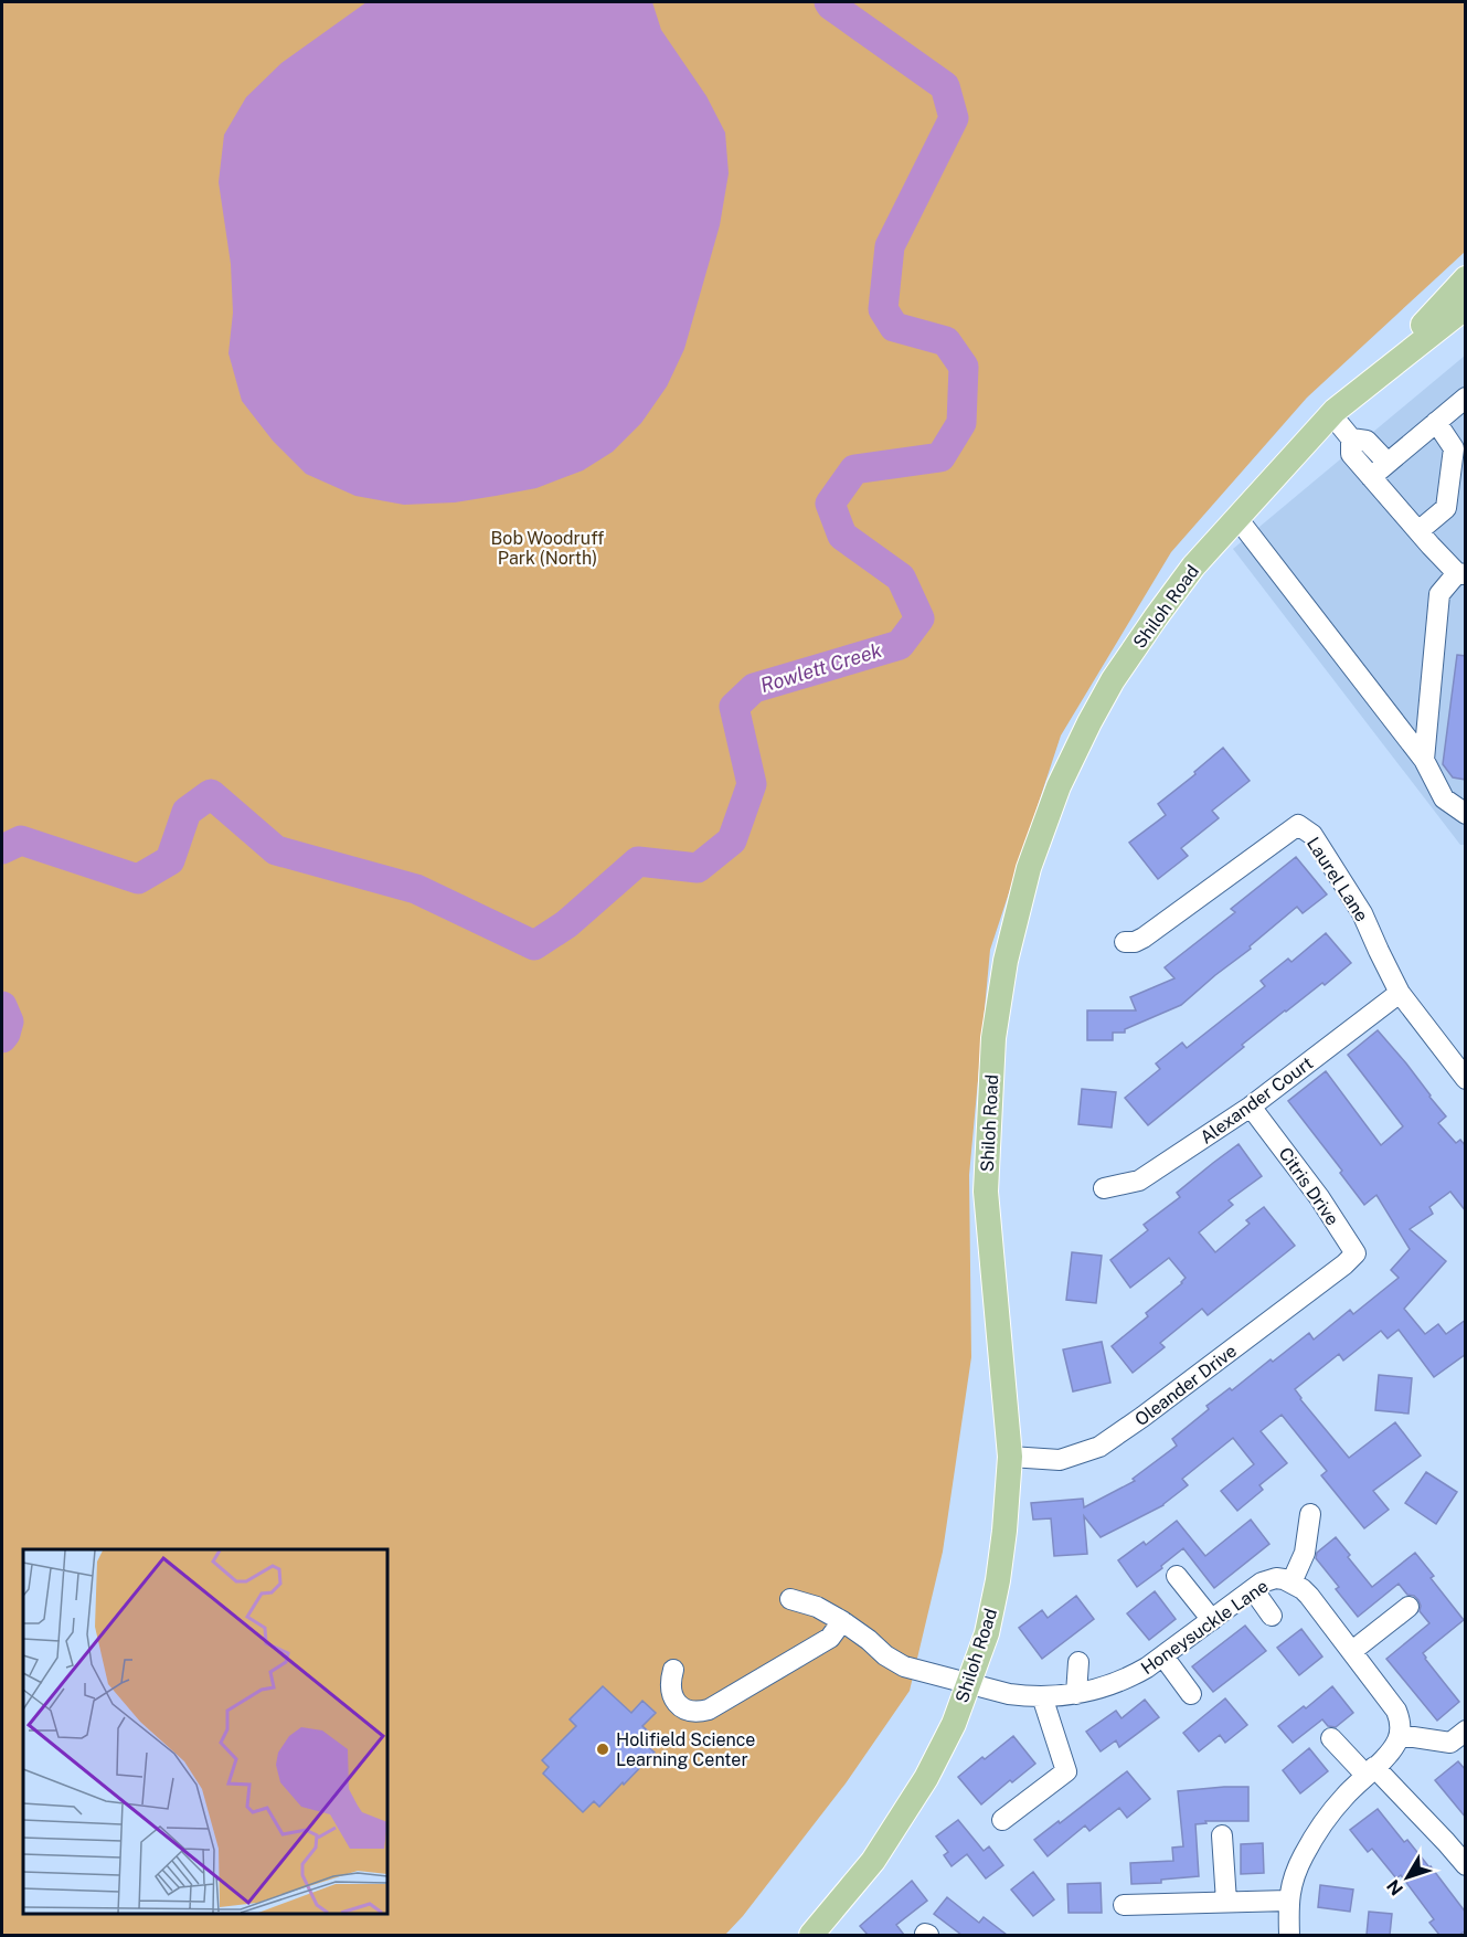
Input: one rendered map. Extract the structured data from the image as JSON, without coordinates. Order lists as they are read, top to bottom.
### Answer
{
  "streets": {
    "main road": ["Shiloh Road"],
    "street": [
      "Laurel Lane",
      "Alexander Court",
      "Citris Drive",
      "Oleander Drive",
      "Honeysuckle Lane"
    ]
  },
  "crossings": [
    ["Shiloh Road", "Oleander Drive"],
    ["Shiloh Road", "Honeysuckle Lane"],
    ["Laurel Lane", "Alexander Court"],
    ["Alexander Court", "Citris Drive"],
    ["Citris Drive", "Oleander Drive"]
  ],
  "water": ["Rowlett Creek"],
  "parks": ["Bob Woodruff Park (North)"],
  "places": ["Holifield Science Learning Center"],
  "north": "bottom left"
}
